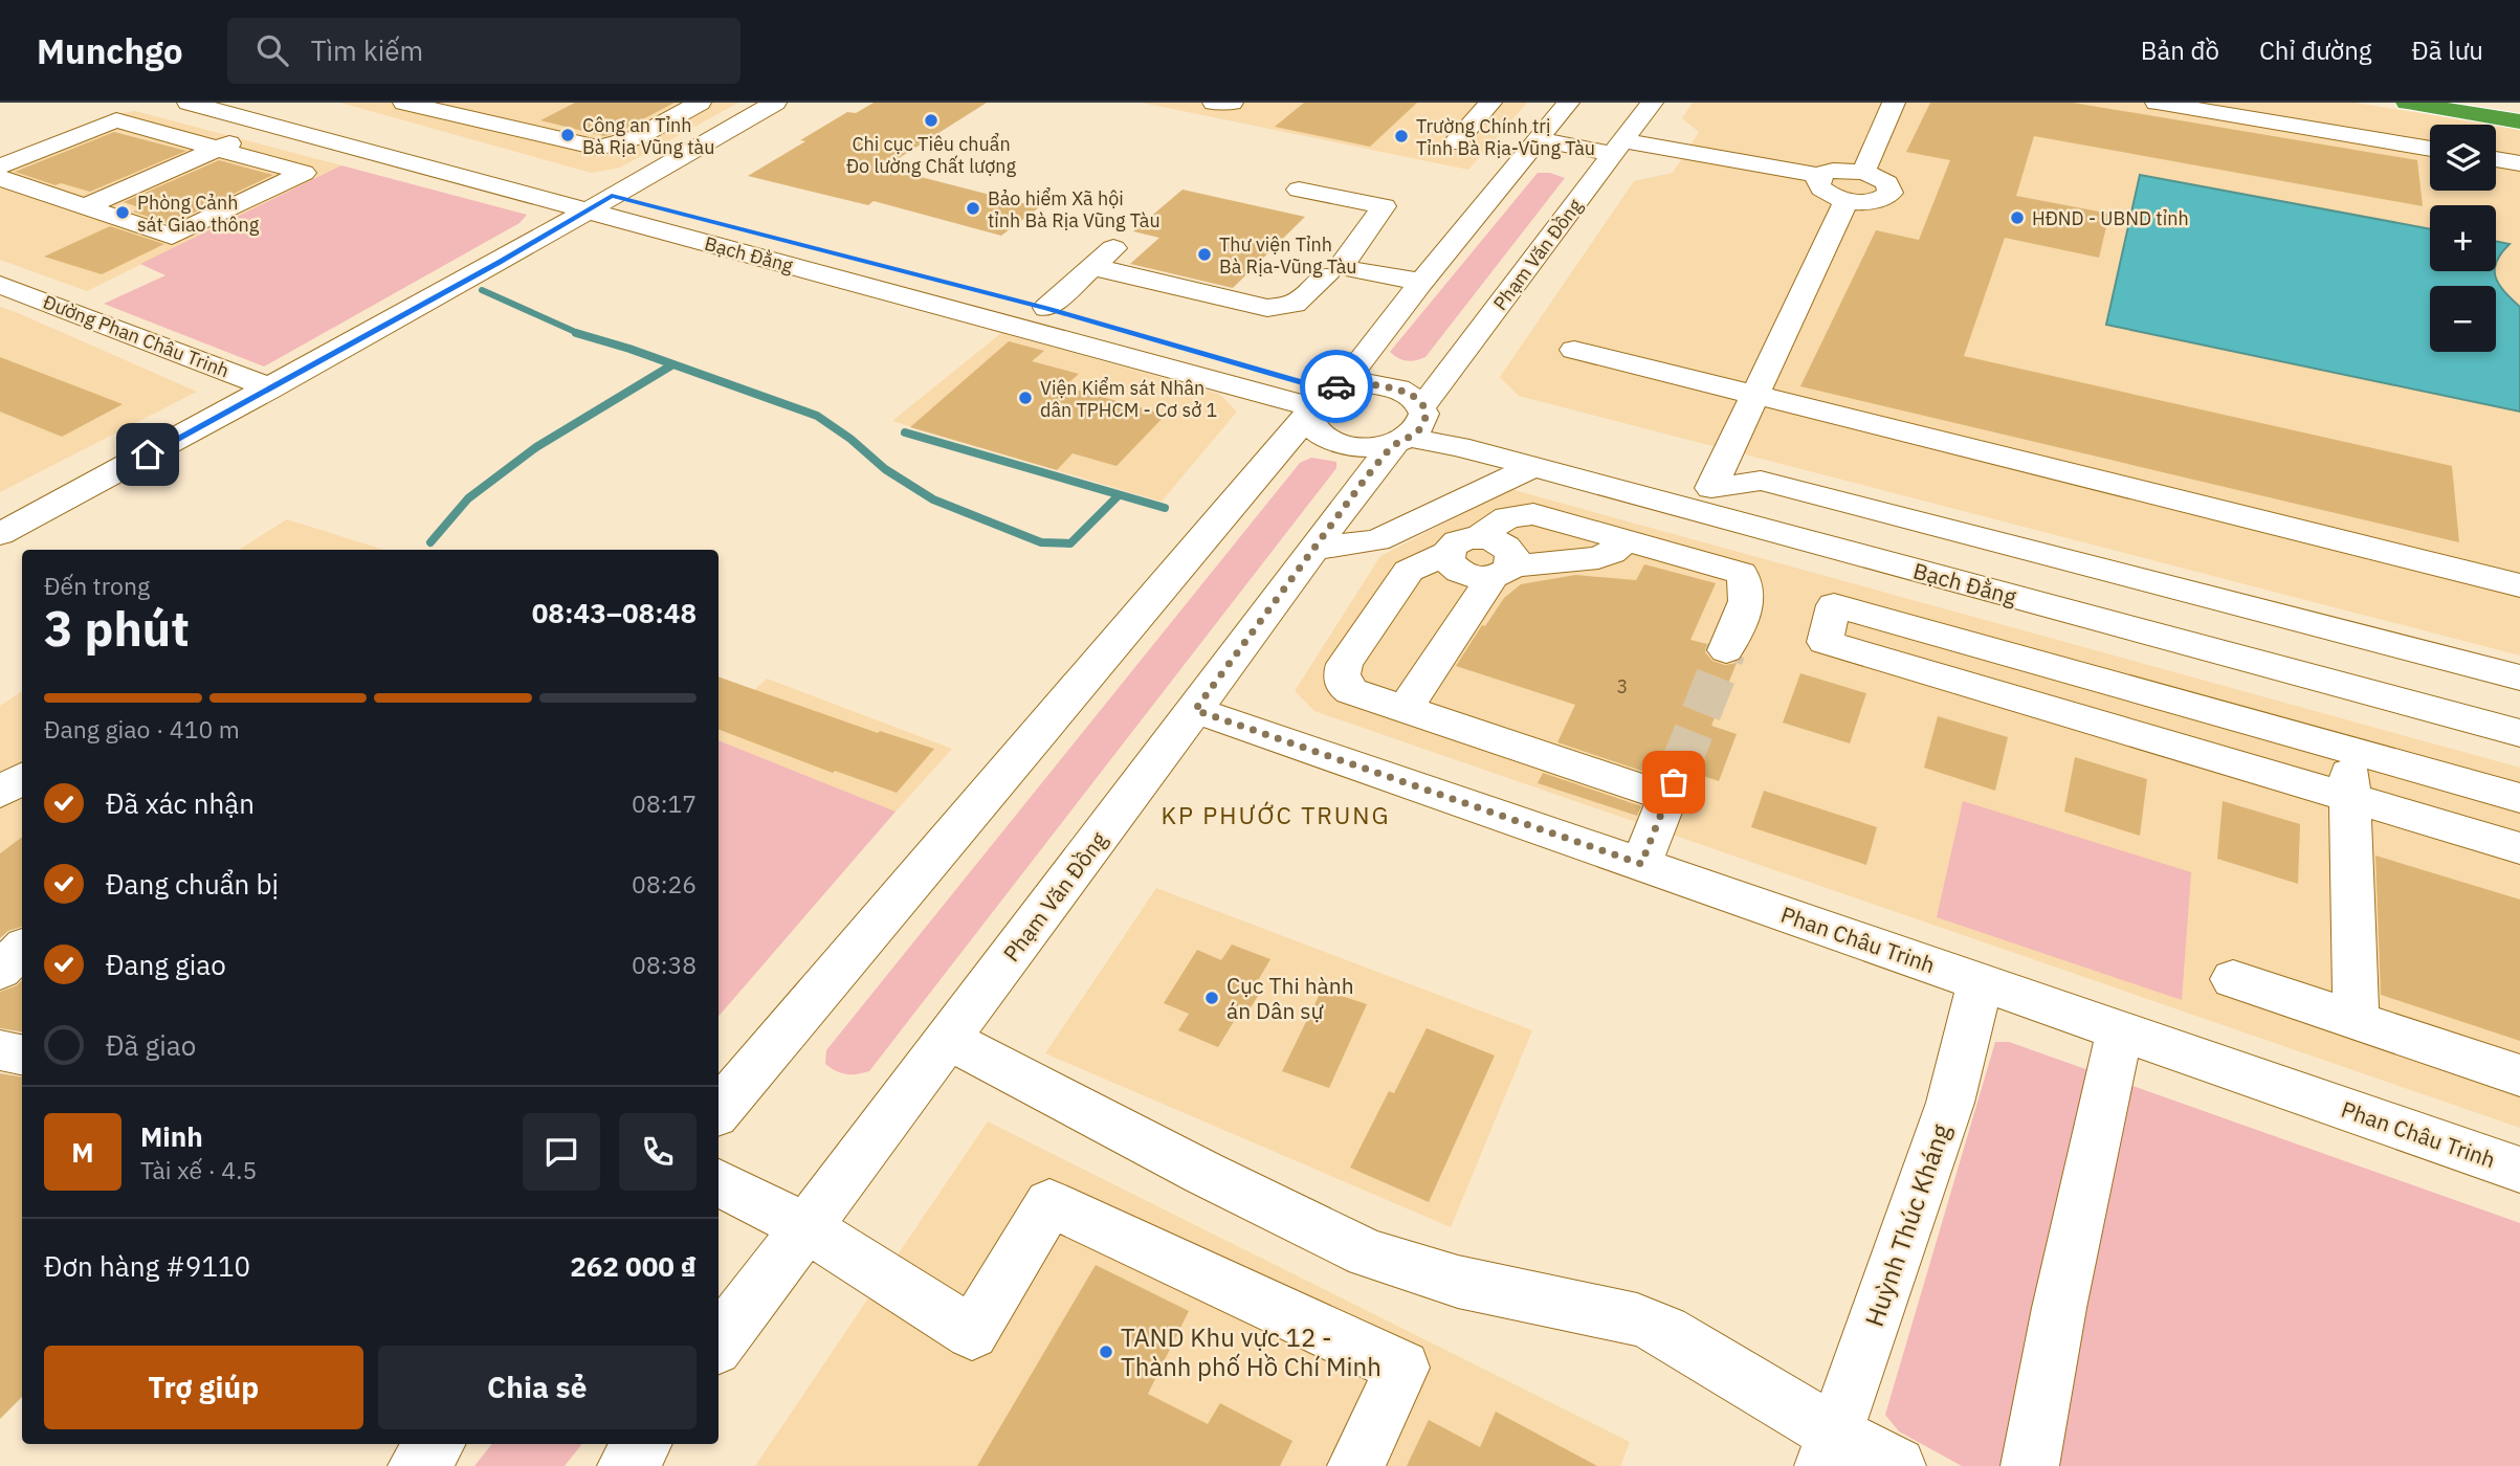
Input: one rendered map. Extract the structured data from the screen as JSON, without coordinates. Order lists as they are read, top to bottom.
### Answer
{
  "streets": {
    "street": [
      "Bạch Đằng",
      "Phạm Văn Đồng",
      "Đường Phan Châu Trinh",
      "Phan Châu Trinh",
      "Huỳnh Thúc Kháng"
    ]
  },
  "crossings": [
    ["Bạch Đằng", "Phạm Văn Đồng"],
    ["Phạm Văn Đồng", "Phan Châu Trinh"],
    ["Phan Châu Trinh", "Huỳnh Thúc Kháng"]
  ],
  "districts": ["KP PHƯỚC TRUNG"],
  "places": [
    "Chi cục Tiêu chuẩn Đo lường Chất lượng",
    "Công an Tỉnh Bà Rịa Vũng tàu",
    "Trường Chính trị Tỉnh Bà Rịa-Vũng Tàu",
    "Bảo hiểm Xã hội tỉnh Bà Rịa Vũng Tàu",
    "Phòng Cảnh sát Giao thông",
    "HĐND - UBND tỉnh",
    "Thư viện Tỉnh Bà Rịa-Vũng Tàu",
    "Viện Kiểm sát Nhân dân TPHCM - Cơ sở 1",
    "Cục Thi hành án Dân sự",
    "TAND Khu vực 12 - Thành phố Hồ Chí Minh"
  ],
  "house_numbers": ["3"],
  "page": {
    "header": "Munchgo",
    "search": "Tìm kiếm",
    "nav": ["Bản đồ", "Chỉ đường", "Đã lưu"],
    "map_buttons": ["+", "−"],
    "heading": ["3 phút", "Đến trong", "08:43–08:48"],
    "panel": [
      "Minh",
      "Tài xế · 4.5",
      "Đơn hàng #9110",
      "262 000 ₫"
    ],
    "bar": "Đang giao · 410 m",
    "list": [
      ["Đã xác nhận", "08:17"],
      ["Đang chuẩn bị", "08:26"],
      ["Đang giao", "08:38"],
      "Đã giao"
    ],
    "round": "M",
    "buttons": ["Trợ giúp", "Chia sẻ"]
  }
}
